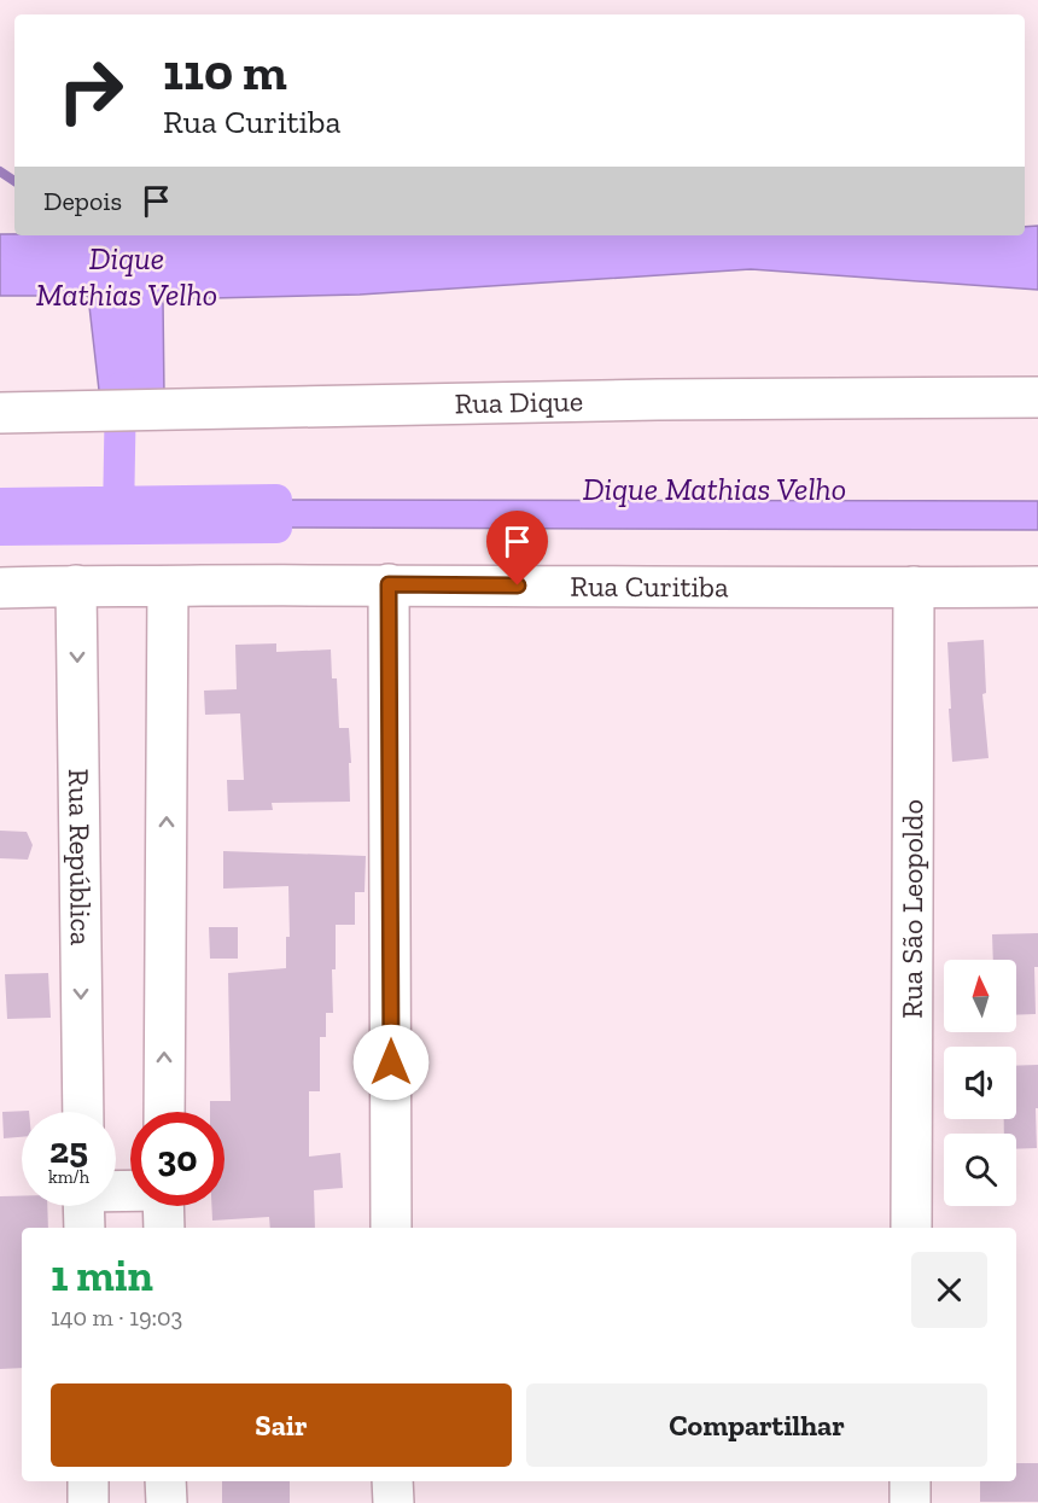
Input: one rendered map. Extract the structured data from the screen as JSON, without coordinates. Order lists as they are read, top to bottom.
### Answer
{
  "streets": {
    "street": [
      "Rua Dique",
      "Rua Curitiba",
      "Rua República",
      "Rua São Leopoldo"
    ]
  },
  "crossings": [
    ["Rua Curitiba", "Rua República"],
    ["Rua Curitiba", "Rua São Leopoldo"]
  ],
  "water": ["Dique Mathias Velho"],
  "north": "top",
  "page": {
    "turn": ["110 m", "Rua Curitiba"],
    "then": "Depois",
    "speed": "25 km/h",
    "limit": "30",
    "heading": ["1 min", "140 m · 19:03"],
    "buttons": ["Sair", "Compartilhar"]
  }
}
